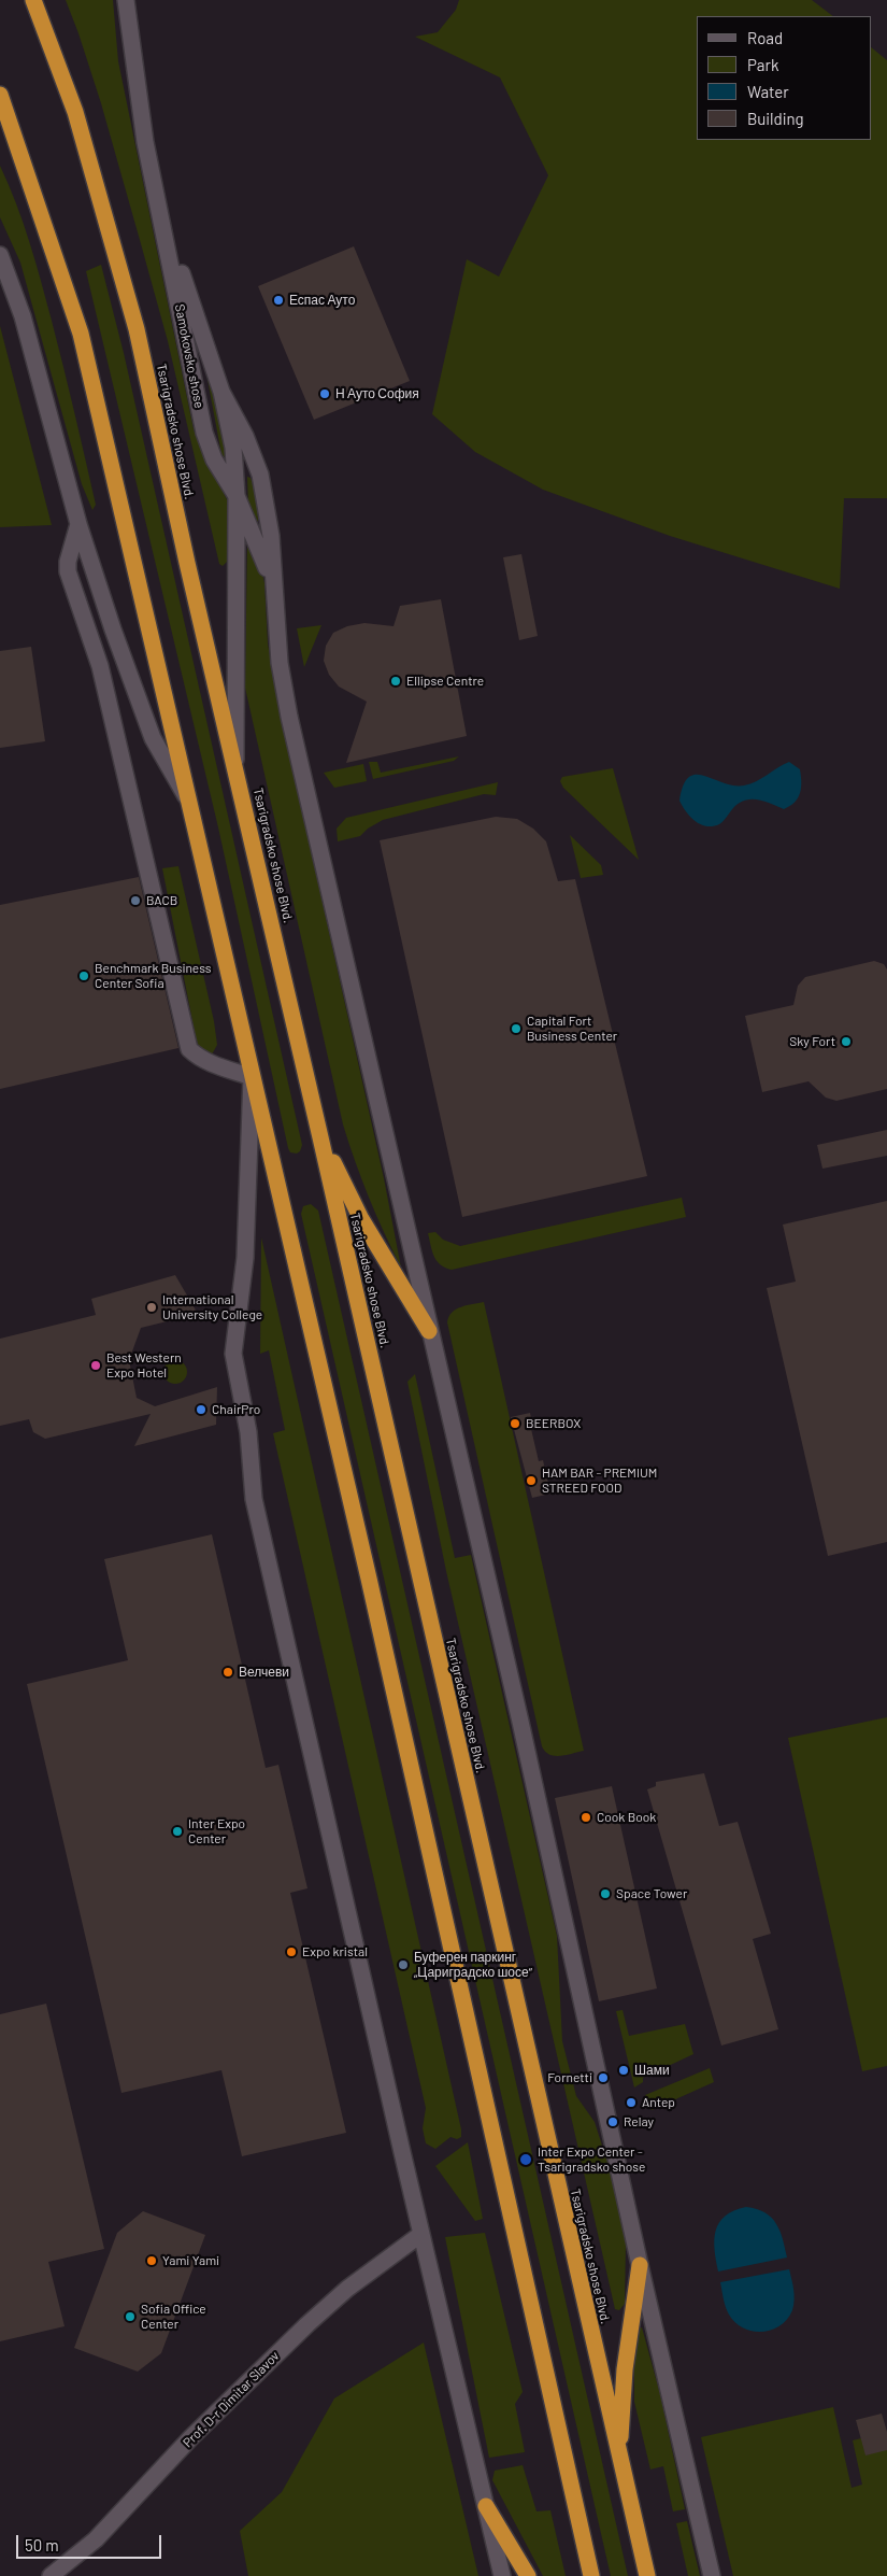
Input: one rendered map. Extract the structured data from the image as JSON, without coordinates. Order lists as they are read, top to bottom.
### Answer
{
  "streets": {
    "highway": ["Tsarigradsko shose Blvd."],
    "street": ["Samokovsko shose", "Prof. D-r Dimitar Slavov"]
  },
  "crossings": [
    ["Samokovsko shose", "Tsarigradsko shose Blvd."]
  ],
  "places": [
    "Еспас Ауто",
    "Н Ауто София",
    "Ellipse Centre",
    "BACB",
    "Benchmark Business Center Sofia",
    "Capital Fort Business Center",
    "Sky Fort",
    "International University College",
    "Best Western Expo Hotel",
    "ChairPro",
    "BEERBOX",
    "HAM BAR - PREMIUM STREED FOOD",
    "Велчеви",
    "Cook Book",
    "Inter Expo Center",
    "Space Tower",
    "Expo kristal",
    "Буферен паркинг „Цариградско шосе“",
    "Шами",
    "Fornetti",
    "Antep",
    "Relay",
    "Inter Expo Center - Tsarigradsko shose",
    "Yami Yami",
    "Sofia Office Center"
  ],
  "legend": [
    "Road",
    "Park",
    "Water",
    "Building"
  ],
  "scale_bar": "50 m"
}
